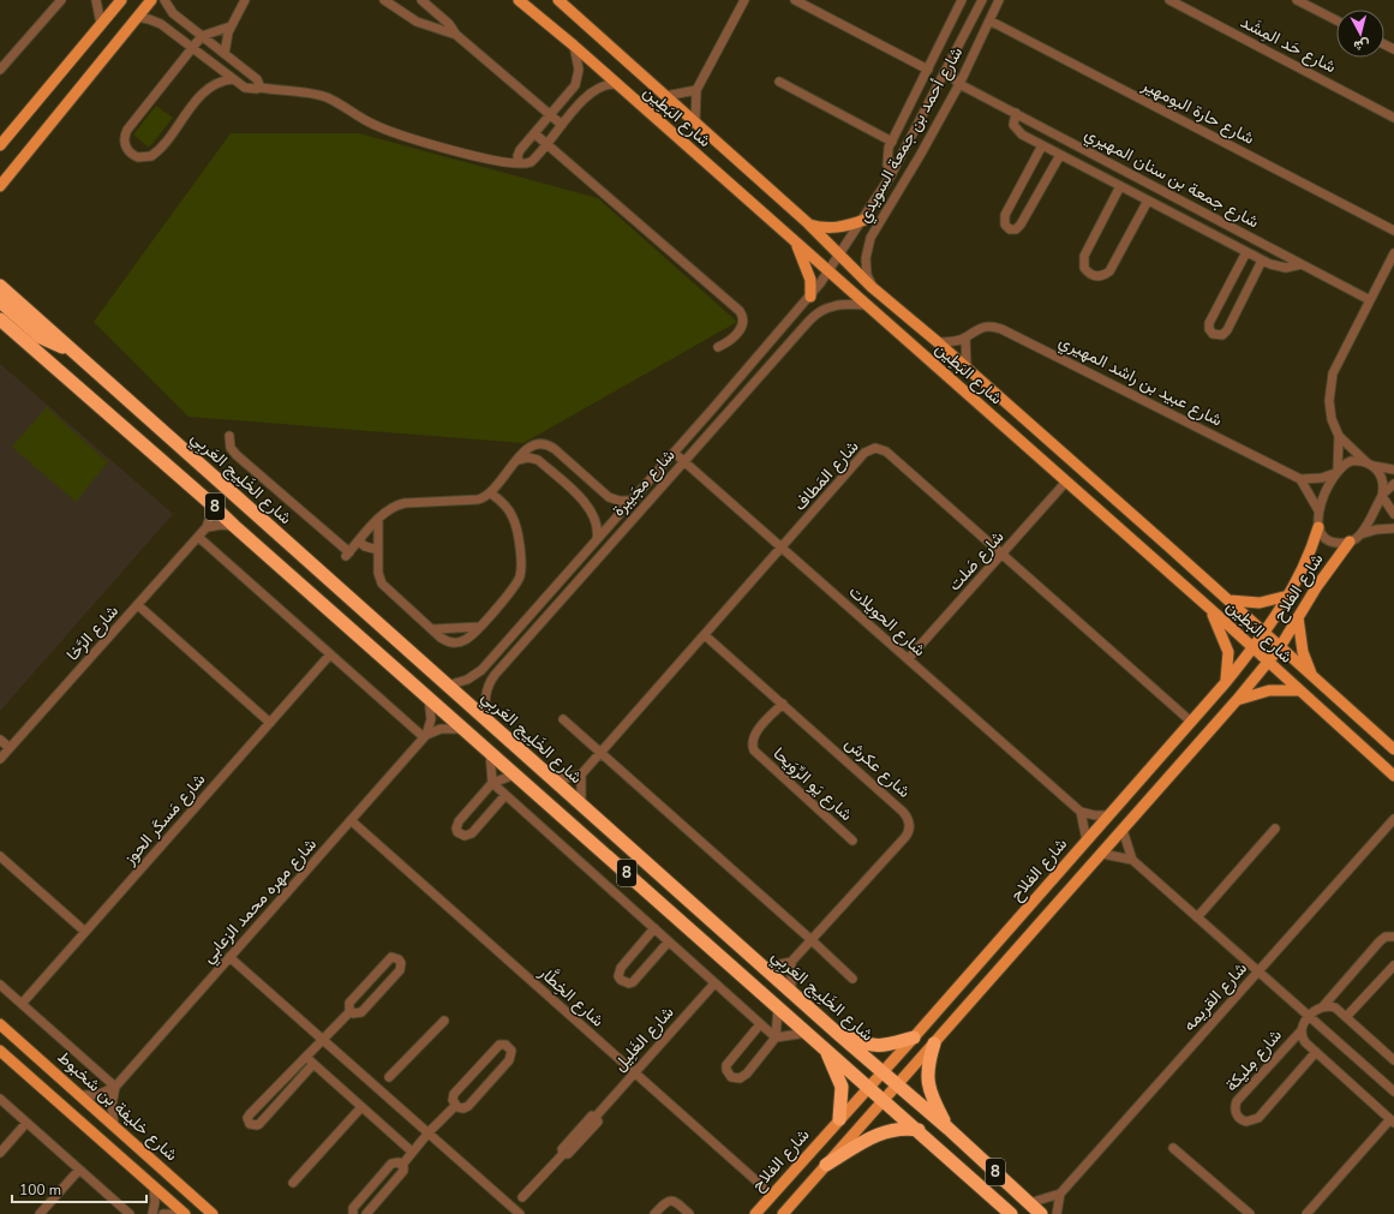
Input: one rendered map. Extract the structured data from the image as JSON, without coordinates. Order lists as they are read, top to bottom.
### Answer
{
  "streets": {
    "highway": ["شارع الخَلِيج العَربِي", "8"],
    "main road": ["شارع البَطِين", "شارع الفلاح", "شارع خليفة بن شخبوط"],
    "street": [
      "شارع حَد المِشَد",
      "شارع حارة البومهير",
      "شارع أحمد بن جمعة السويدي",
      "شارع جمعة بن سنان المهيري",
      "شارع عبيد بن راشد المهيري",
      "شارع المَطاف",
      "شارع مجَيبرة",
      "شارع صَلت",
      "شارع الحويلات",
      "شارع الرَّخا",
      "شارع عكرش",
      "شارع يَو الرِّوَيحا",
      "شارع مَسكَر الحوز",
      "شارع مهره محمد الزعابي",
      "شارع الخِطَّار",
      "شارع القريمه",
      "شارع الغَلِيل",
      "شارع مِليكة"
    ]
  },
  "crossings": [
    ["شارع حارة البومهير", "شارع أحمد بن جمعة السويدي"],
    ["شارع البَطِين", "شارع أحمد بن جمعة السويدي"],
    ["شارع البَطِين", "شارع عبيد بن راشد المهيري"],
    ["شارع البَطِين", "شارع مجَيبرة"],
    ["شارع البَطِين", "شارع صَلت"],
    ["شارع البَطِين", "شارع الفلاح"],
    ["شارع أحمد بن جمعة السويدي", "شارع جمعة بن سنان المهيري"],
    ["شارع أحمد بن جمعة السويدي", "شارع مجَيبرة"],
    ["شارع عبيد بن راشد المهيري", "شارع الفلاح"],
    ["شارع المَطاف", "شارع الخَلِيج العَربِي"],
    ["شارع المَطاف", "شارع صَلت"],
    ["شارع المَطاف", "شارع الفلاح"],
    ["شارع المَطاف", "شارع الحويلات"],
    ["شارع المَطاف", "شارع عكرش"],
    ["شارع الخَلِيج العَربِي", "شارع مجَيبرة"],
    ["شارع الخَلِيج العَربِي", "شارع الفلاح"],
    ["شارع الخَلِيج العَربِي", "شارع عكرش"],
    ["شارع مجَيبرة", "شارع الحويلات"],
    ["8", "شارع الفلاح"],
    ["شارع صَلت", "شارع الحويلات"],
    ["شارع الفلاح", "شارع الخِطَّار"],
    ["شارع عكرش", "شارع يَو الرِّوَيحا"],
    ["شارع مهره محمد الزعابي", "شارع الخِطَّار"],
    ["شارع مهره محمد الزعابي", "شارع خليفة بن شخبوط"],
    ["شارع الخِطَّار", "شارع الغَلِيل"]
  ],
  "scale_bar": "100 m",
  "north": "bottom"
}
